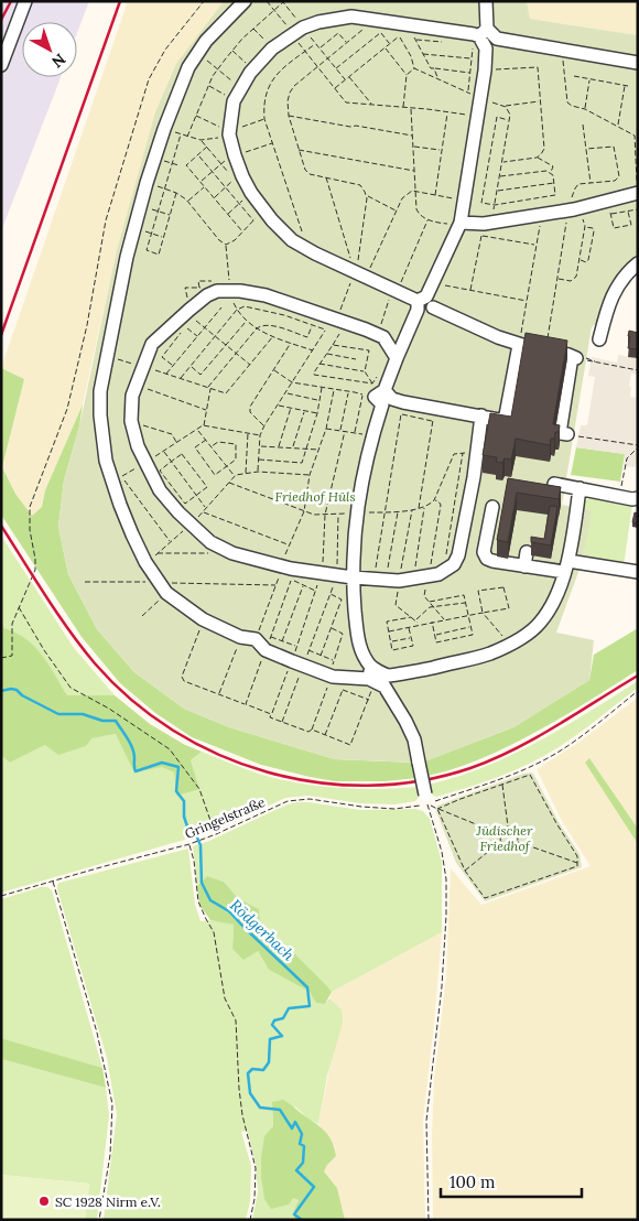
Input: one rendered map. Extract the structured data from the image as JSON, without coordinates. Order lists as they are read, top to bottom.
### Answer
{
  "streets": {
    "path": ["Gringelstraße"]
  },
  "water": ["Rödgerbach"],
  "parks": ["Friedhof Hüls", "Jüdischer Friedhof"],
  "places": ["SC 1928 Nirm e.V."],
  "scale_bar": "100 m",
  "north": "bottom right"
}
